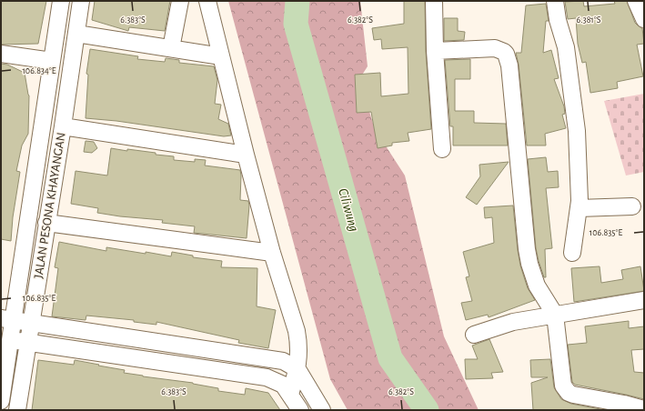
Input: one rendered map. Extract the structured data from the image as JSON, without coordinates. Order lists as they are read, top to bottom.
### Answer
{
  "streets": {
    "street": ["JALAN PESONA KHAYANGAN"]
  },
  "water": ["Ciliwung"],
  "coordinates": [
    "6.383°S",
    "6.382°S",
    "6.381°S",
    "106.834°E",
    "106.835°E"
  ]
}
